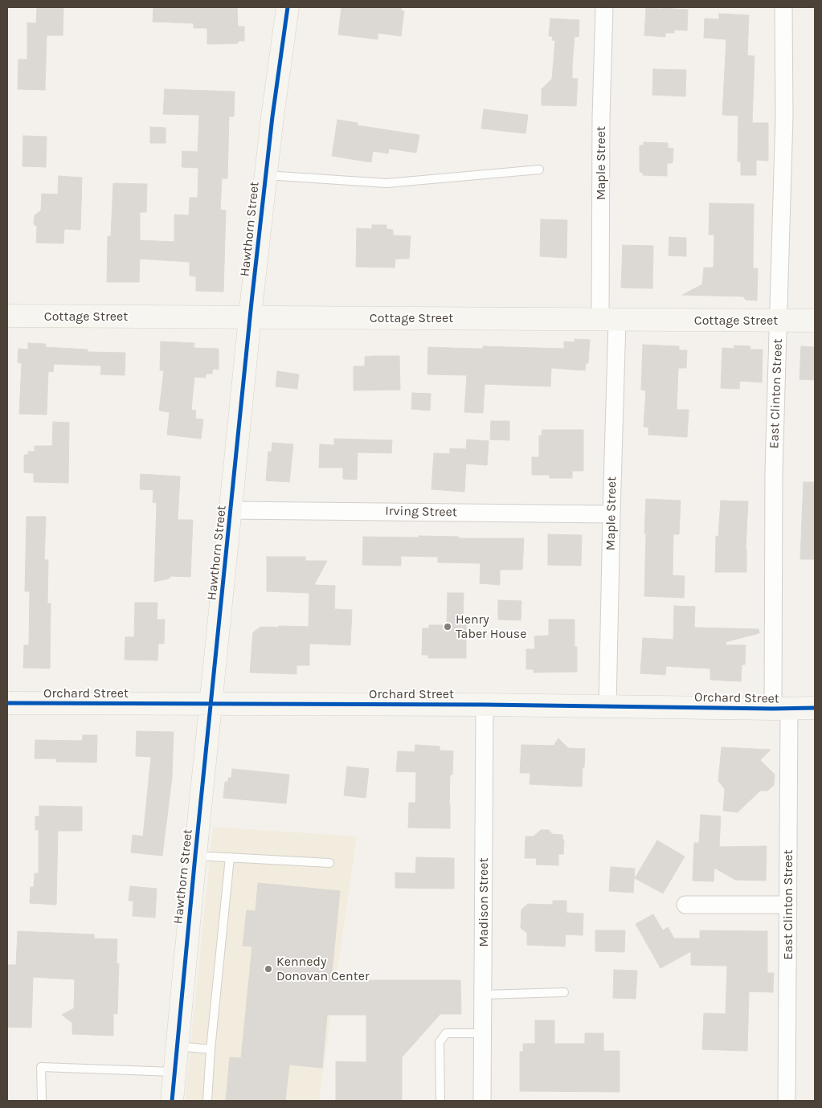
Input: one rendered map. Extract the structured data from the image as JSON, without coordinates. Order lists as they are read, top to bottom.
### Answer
{
  "streets": {
    "main road": ["Hawthorn Street", "Cottage Street", "Orchard Street"],
    "street": [
      "Maple Street",
      "East Clinton Street",
      "Irving Street",
      "Madison Street"
    ]
  },
  "crossings": [
    ["Maple Street", "Cottage Street"],
    ["Maple Street", "Irving Street"],
    ["Maple Street", "Orchard Street"],
    ["Hawthorn Street", "Cottage Street"],
    ["Hawthorn Street", "Irving Street"],
    ["Hawthorn Street", "Orchard Street"],
    ["Cottage Street", "East Clinton Street"],
    ["East Clinton Street", "Orchard Street"],
    ["Orchard Street", "Madison Street"]
  ],
  "places": ["Henry Taber House", "Kennedy Donovan Center"]
}
